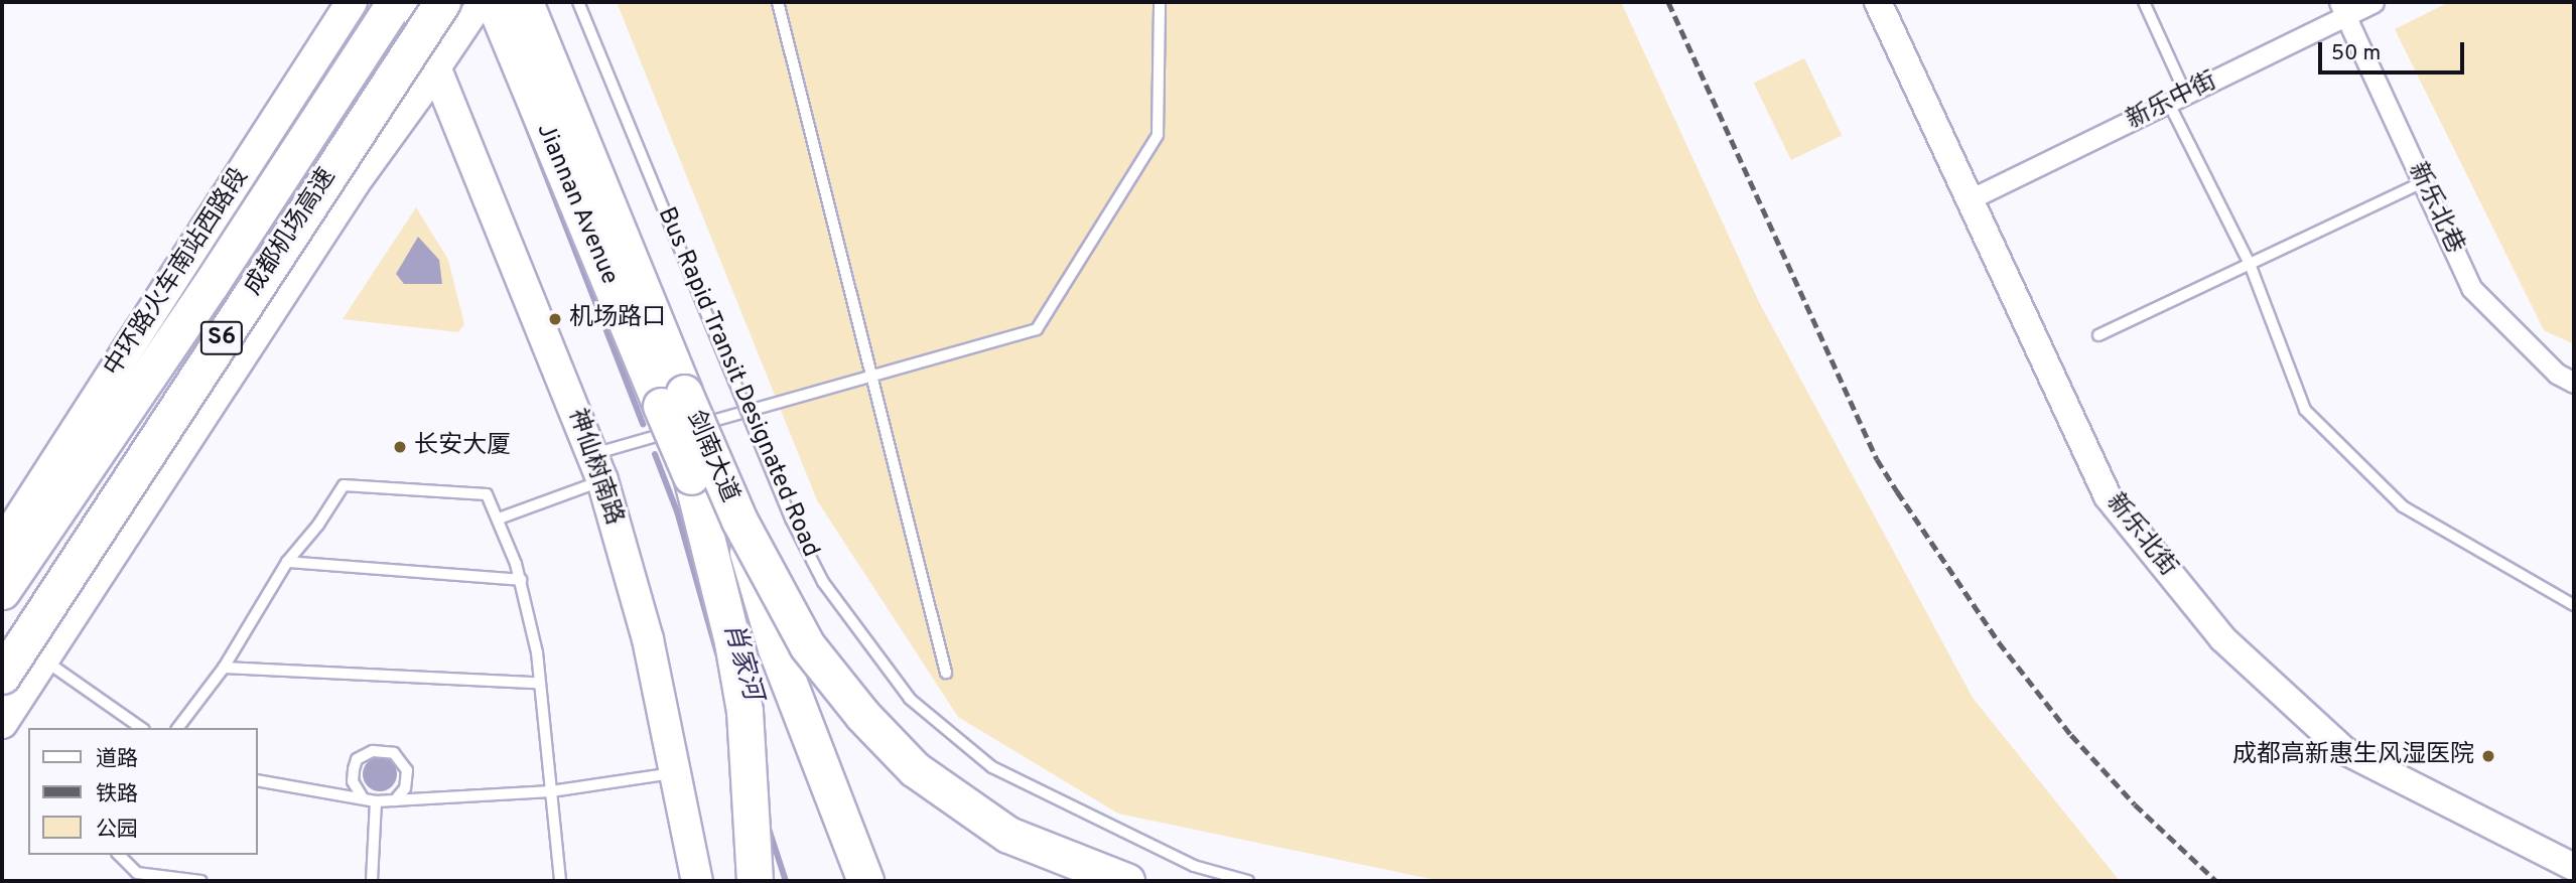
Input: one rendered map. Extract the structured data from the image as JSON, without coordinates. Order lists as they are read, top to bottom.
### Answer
{
  "streets": {
    "highway": [
      "Jiannan Avenue",
      "成都机场高速",
      "S6",
      "剑南大道"
    ],
    "main road": ["中环路火车南站西路段", "神仙树南路"],
    "street": ["新乐中街", "新乐北巷", "新乐北街"],
    "lane": ["Bus Rapid Transit Designated Road"]
  },
  "crossings": [
    ["新乐中街", "新乐北巷"],
    ["新乐中街", "新乐北街"]
  ],
  "water": ["肖家河"],
  "places": ["机场路口", "长安大厦", "成都高新惠生风湿医院"],
  "legend": ["道路", "铁路", "公园"],
  "scale_bar": "50 m"
}
